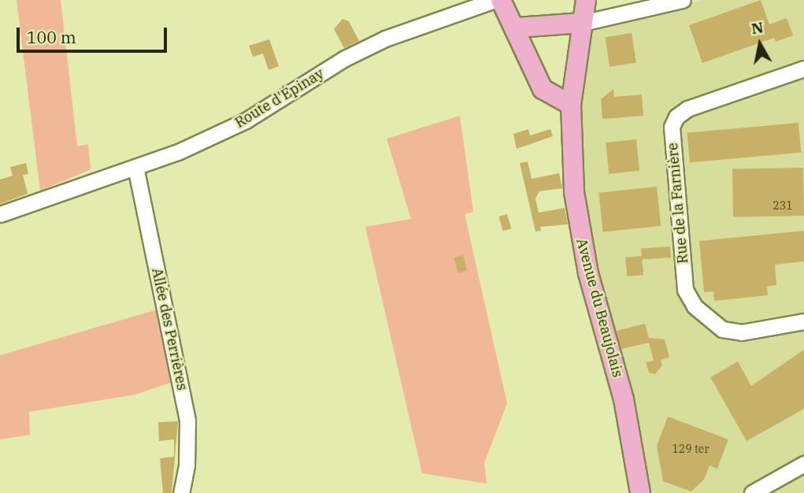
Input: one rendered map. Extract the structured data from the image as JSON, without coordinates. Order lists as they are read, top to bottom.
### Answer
{
  "streets": {
    "main road": ["Avenue du Beaujolais"],
    "street": ["Route d'Épinay", "Rue de la Farnière", "Allée des Perrières"]
  },
  "crossings": [
    ["Route d'Épinay", "Allée des Perrières"]
  ],
  "house_numbers": ["231", "129 ter"],
  "scale_bar": "100 m",
  "north": "top"
}
